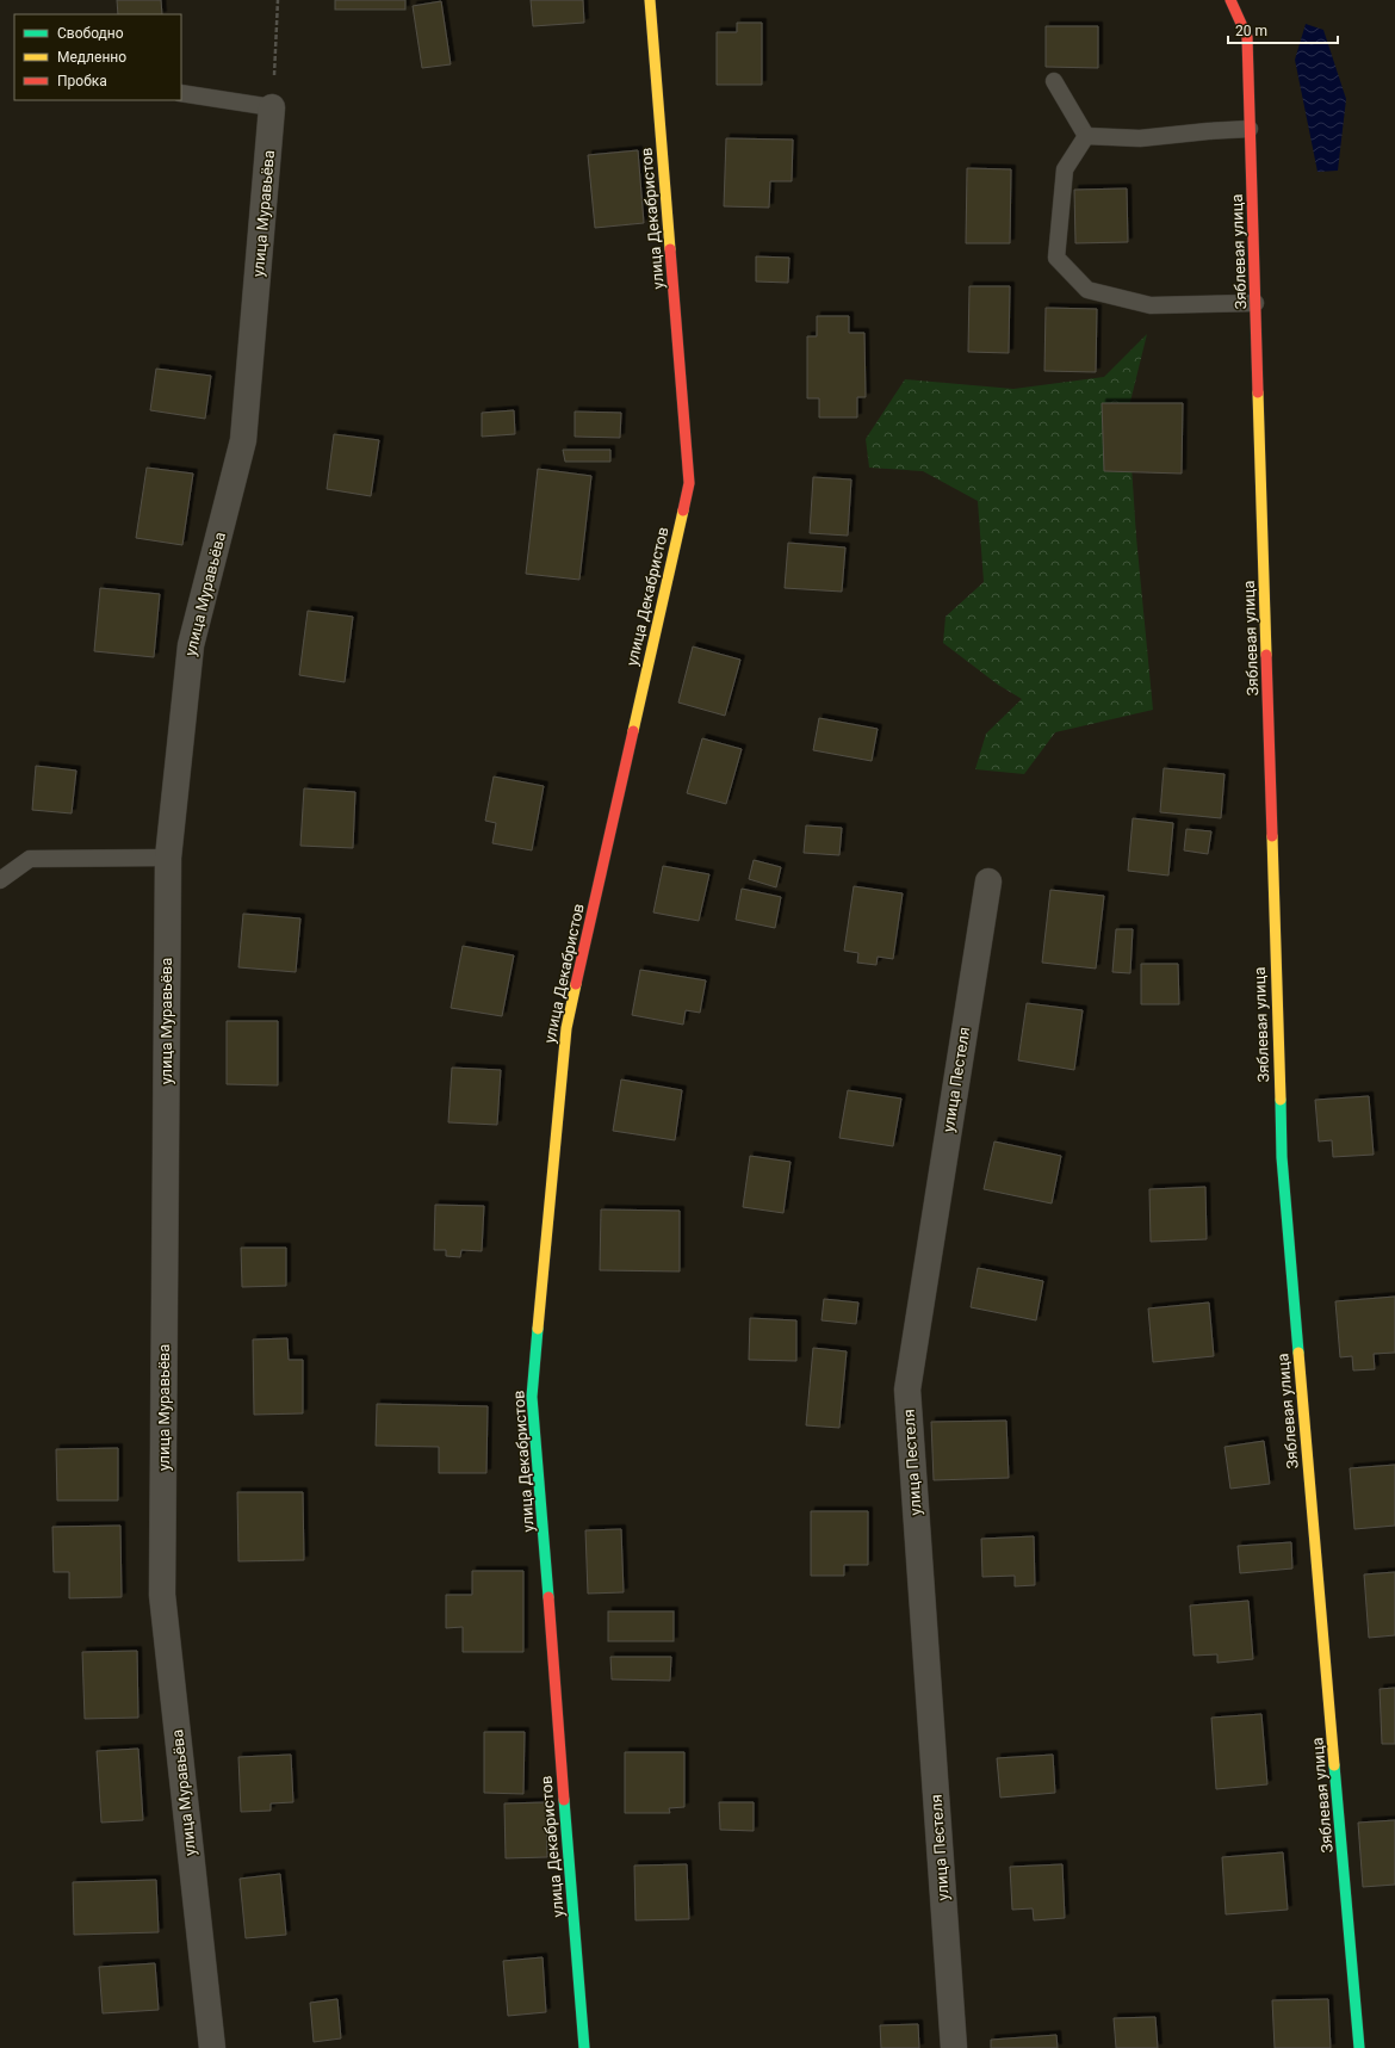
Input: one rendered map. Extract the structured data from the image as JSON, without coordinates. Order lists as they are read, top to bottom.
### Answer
{
  "streets": {
    "street": [
      "улица Муравьёва",
      "улица Декабристов",
      "Зяблевая улица",
      "улица Пестеля"
    ]
  },
  "legend": ["Свободно", "Медленно", "Пробка"],
  "scale_bar": "20 m"
}
